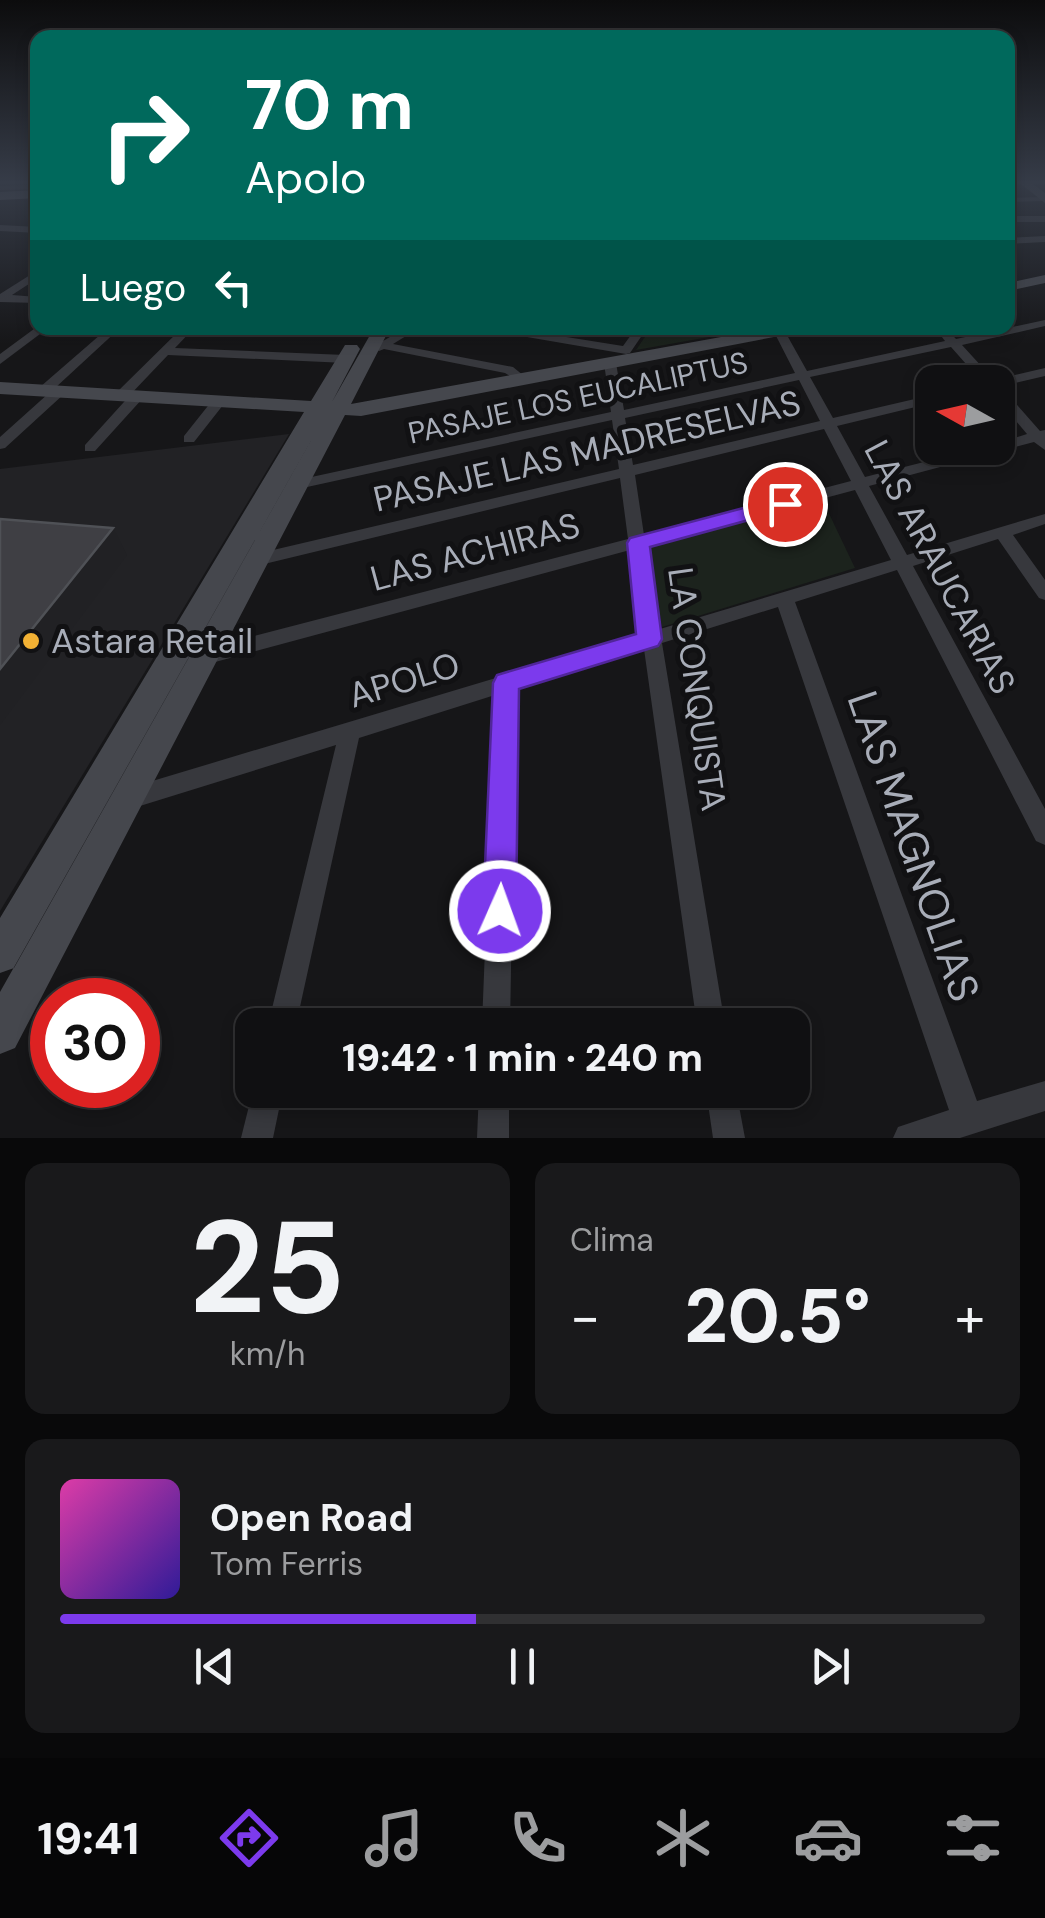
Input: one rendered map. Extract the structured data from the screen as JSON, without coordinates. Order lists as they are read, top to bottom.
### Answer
{
  "streets": {
    "street": [
      "PASAJE LOS EUCALIPTUS",
      "PASAJE LAS MADRESELVAS",
      "LAS ACHIRAS",
      "LAS ARAUCARIAS",
      "APOLO",
      "LA CONQUISTA",
      "LAS MAGNOLIAS"
    ]
  },
  "crossings": [
    ["PASAJE LOS EUCALIPTUS", "LAS ARAUCARIAS"],
    ["PASAJE LOS EUCALIPTUS", "LA CONQUISTA"],
    ["PASAJE LAS MADRESELVAS", "LAS ARAUCARIAS"],
    ["PASAJE LAS MADRESELVAS", "LA CONQUISTA"],
    ["LAS ACHIRAS", "LAS ARAUCARIAS"],
    ["LAS ACHIRAS", "LA CONQUISTA"],
    ["LAS ARAUCARIAS", "APOLO"],
    ["APOLO", "LA CONQUISTA"],
    ["APOLO", "LAS MAGNOLIAS"]
  ],
  "places": ["Astara Retail"],
  "north": "left",
  "page": {
    "turn": ["70 m", "Apolo"],
    "then": "Luego",
    "limit": "30",
    "trip": "19:42 · 1 min · 240 m",
    "tile": [
      ["25", "km/h"],
      "Clima"
    ],
    "heat": ["−", "20.5°", "+"],
    "song": ["Open Road", "Tom Ferris"],
    "tabs": "19:41"
  }
}
